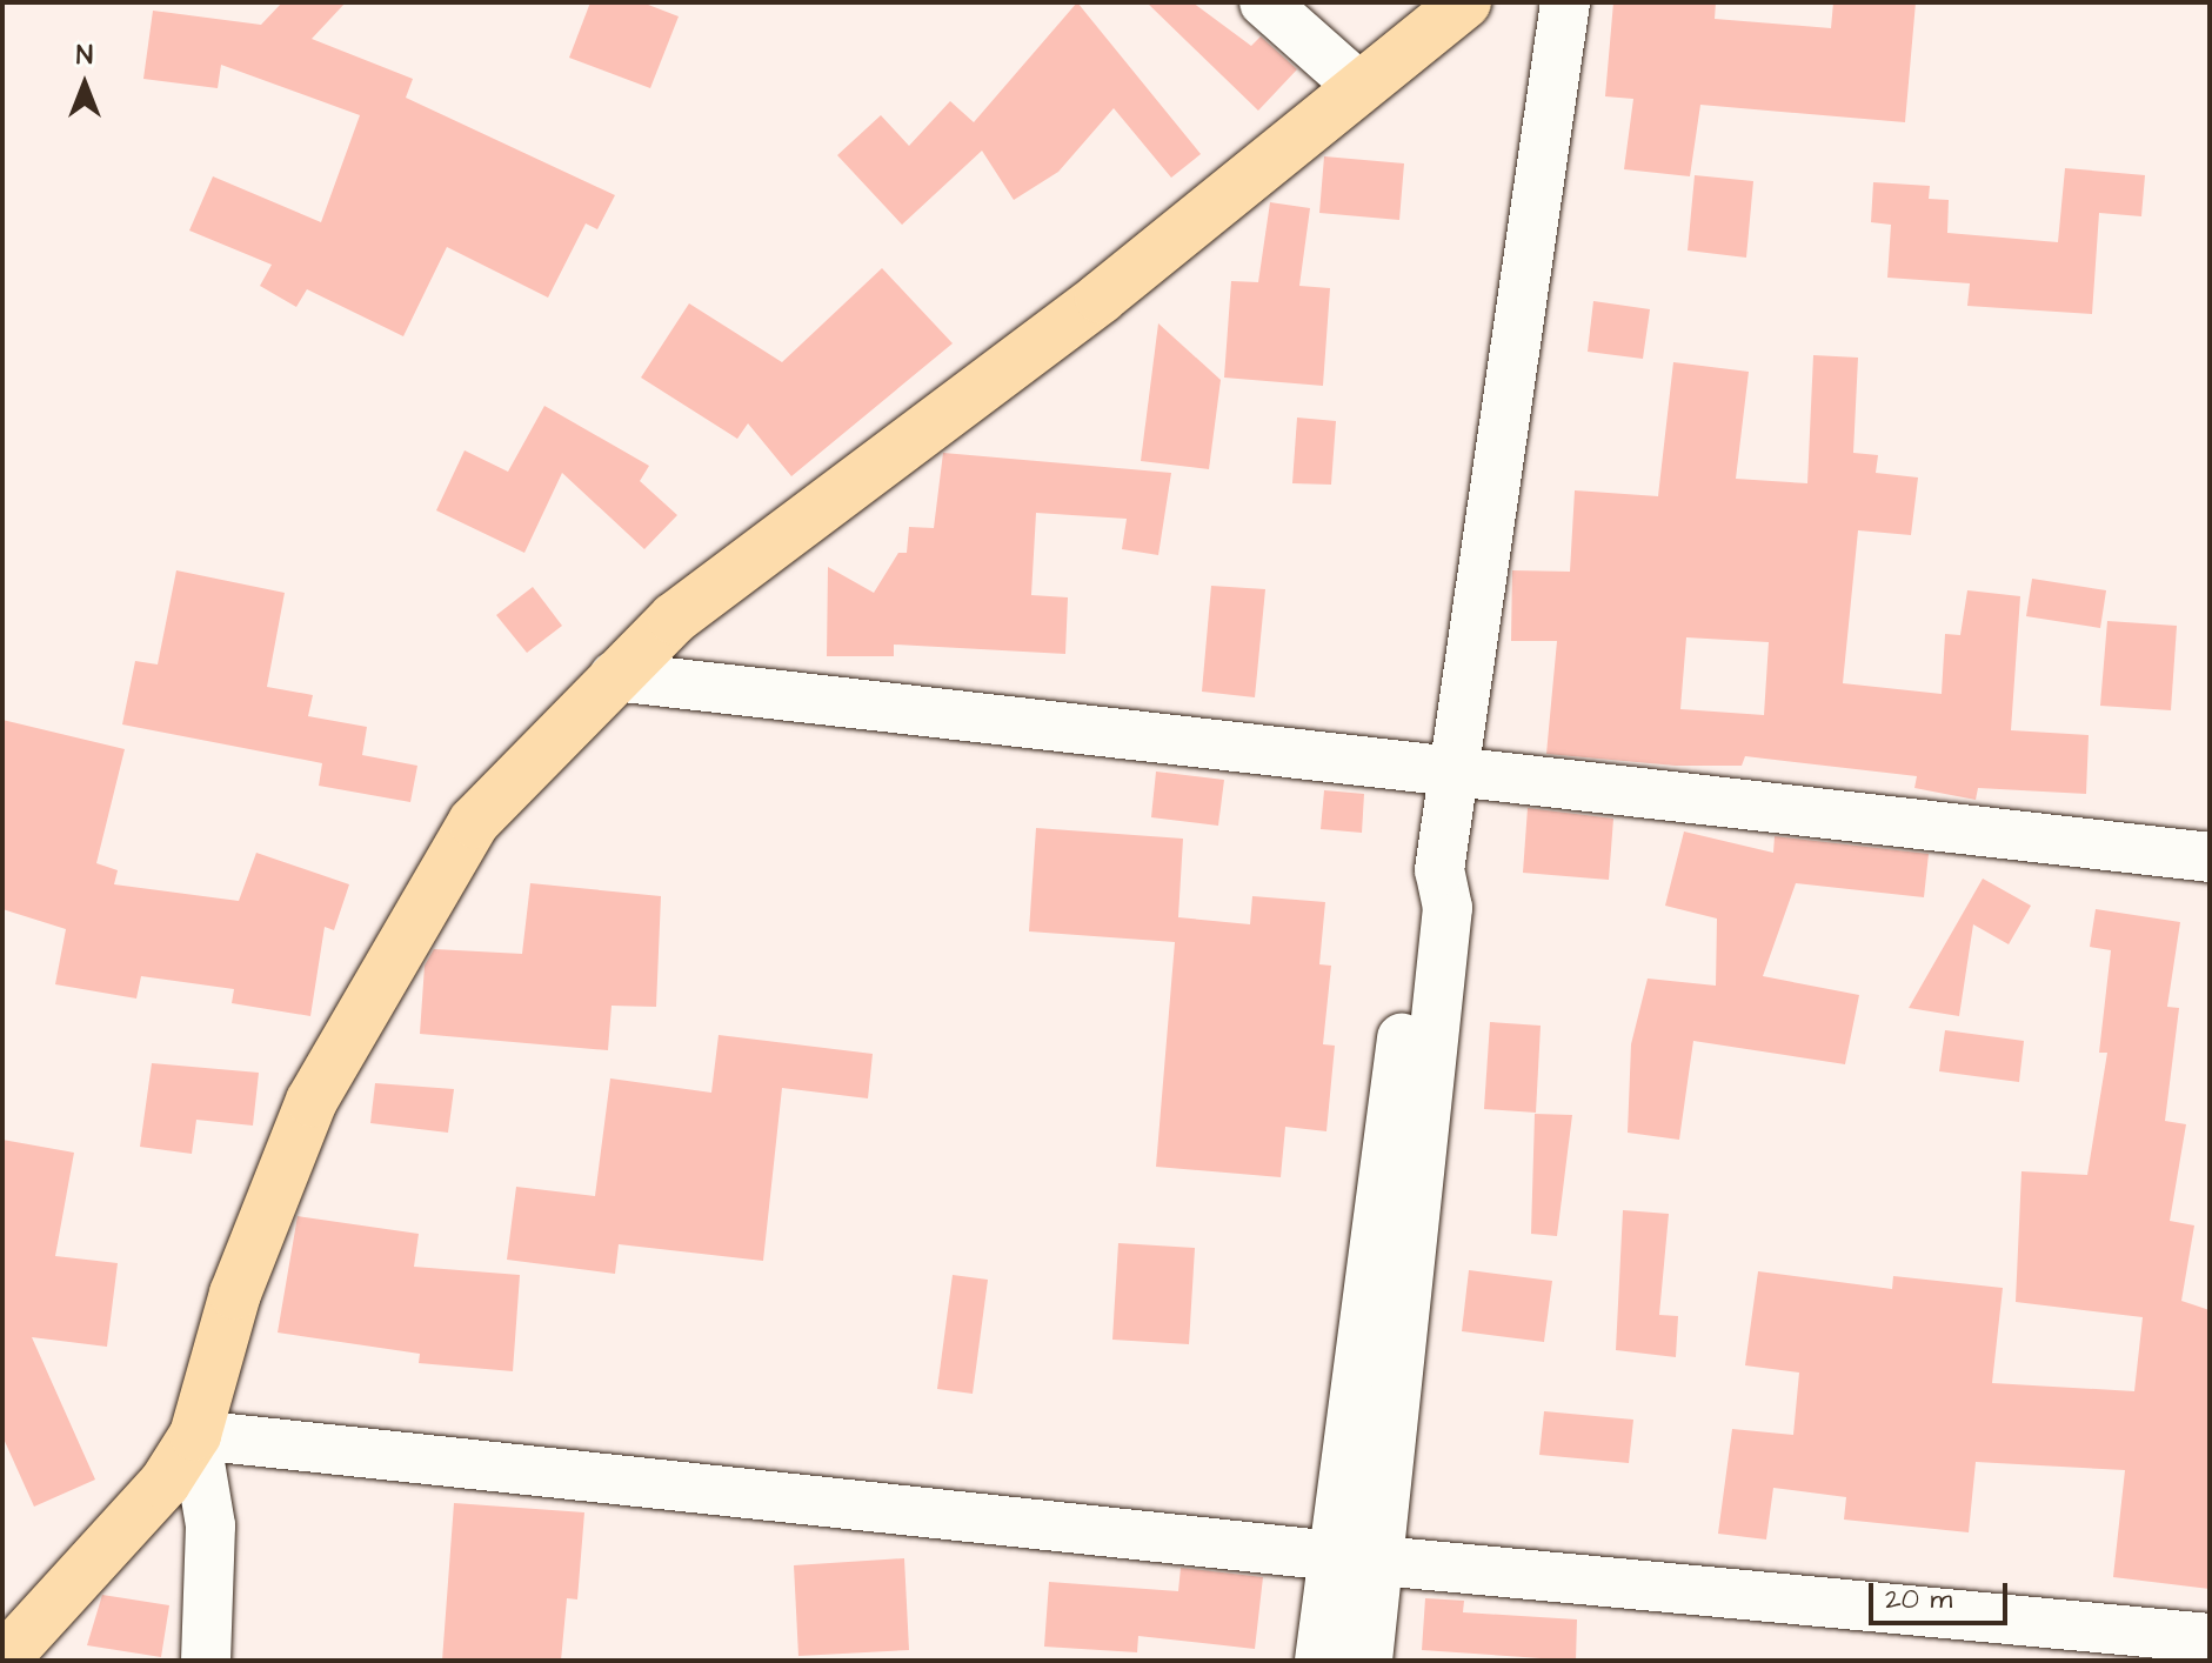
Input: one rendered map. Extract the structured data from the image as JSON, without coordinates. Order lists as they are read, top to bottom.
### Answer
{
  "scale_bar": "20 m",
  "north": "top"
}
